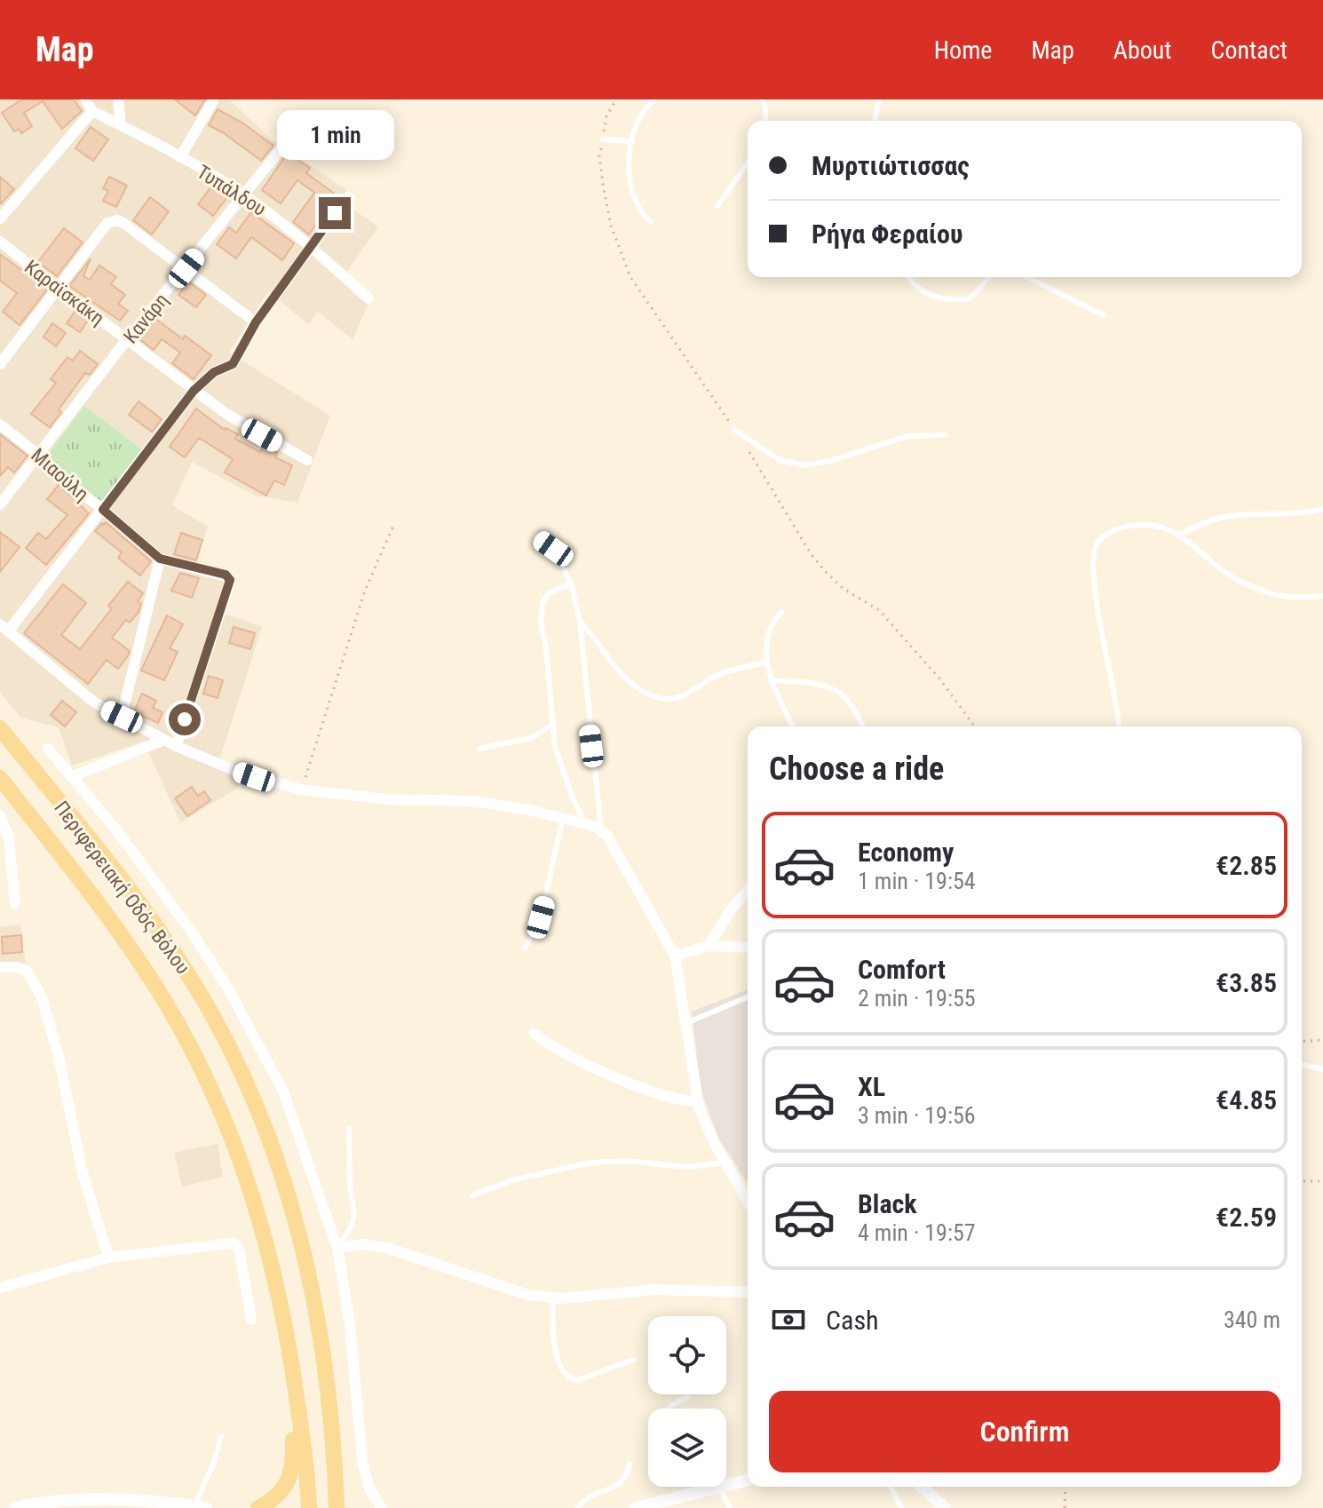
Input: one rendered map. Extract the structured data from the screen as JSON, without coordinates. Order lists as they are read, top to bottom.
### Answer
{
  "streets": {
    "main road": ["Περιφερειακή Οδός Βόλου"],
    "street": [
      "Τυπάλδου",
      "Καραϊσκάκη",
      "Κανάρη",
      "Μιαούλη"
    ]
  },
  "crossings": [
    ["Τυπάλδου", "Κανάρη"],
    ["Καραϊσκάκη", "Κανάρη"],
    ["Κανάρη", "Μιαούλη"]
  ],
  "page": {
    "header": "Map",
    "nav": [
      "Home",
      "Map",
      "About",
      "Contact"
    ],
    "bubble": "1 min",
    "banner": ["Μυρτιώτισσας", "Ρήγα Φεραίου"],
    "heading": "Choose a ride",
    "list": [
      {
        "name": "Economy",
        "note": "1 min · 19:54",
        "value": "€2.85"
      },
      {
        "name": "Comfort",
        "note": "2 min · 19:55",
        "value": "€3.85"
      },
      {
        "name": "XL",
        "note": "3 min · 19:56",
        "value": "€4.85"
      },
      {
        "name": "Black",
        "note": "4 min · 19:57",
        "value": "€2.59"
      }
    ],
    "pay": ["Cash", "340 m"],
    "buttons": "Confirm"
  }
}
